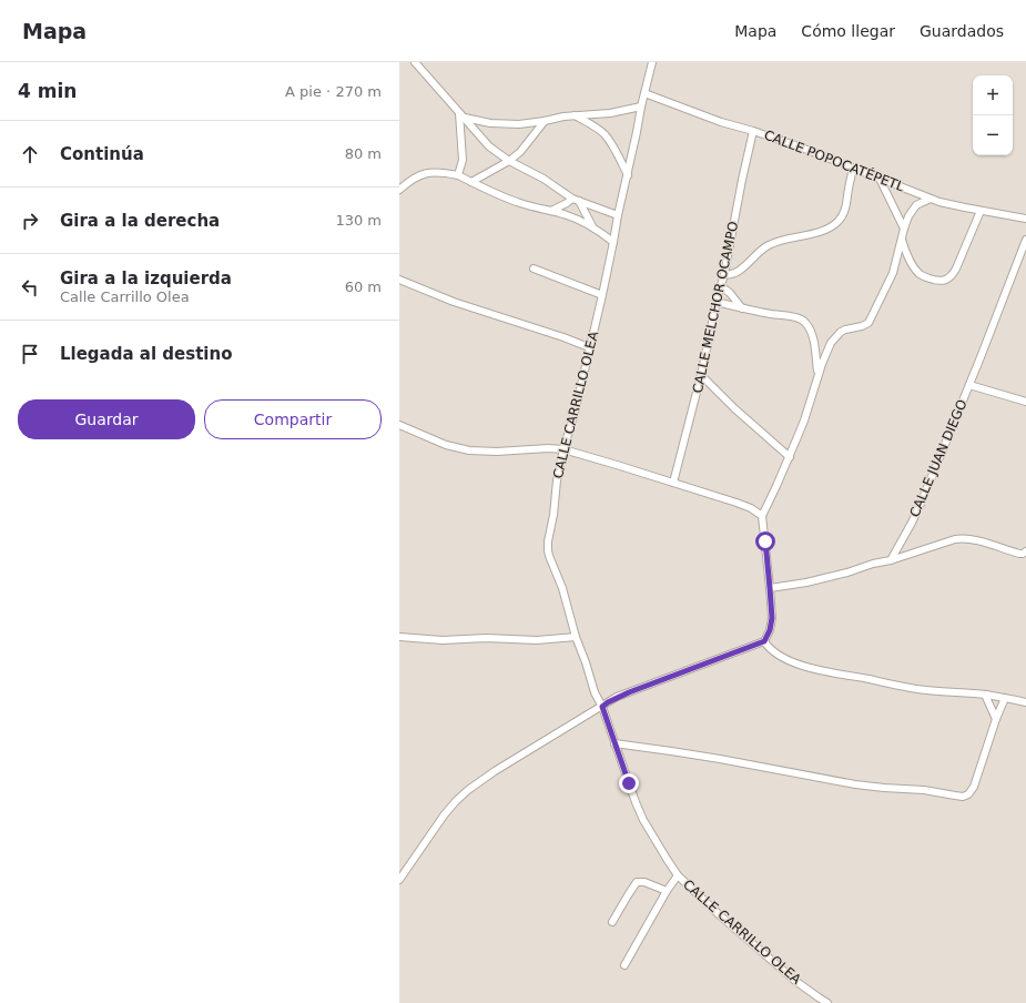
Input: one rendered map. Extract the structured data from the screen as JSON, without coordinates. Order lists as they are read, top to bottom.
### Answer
{
  "streets": {
    "street": [
      "CALLE POPOCATÉPETL",
      "CALLE MELCHOR OCAMPO",
      "CALLE CARRILLO OLEA",
      "CALLE JUAN DIEGO"
    ]
  },
  "crossings": [
    ["CALLE POPOCATÉPETL", "CALLE MELCHOR OCAMPO"],
    ["CALLE POPOCATÉPETL", "CALLE CARRILLO OLEA"]
  ],
  "page": {
    "header": "Mapa",
    "nav": ["Mapa", "Cómo llegar", "Guardados"],
    "heading": ["4 min", "A pie · 270 m"],
    "map_buttons": ["+", "−"],
    "list": [
      ["Continúa", "80 m"],
      ["Gira a la derecha", "130 m"],
      ["Gira a la izquierda", "Calle Carrillo Olea", "60 m"],
      "Llegada al destino"
    ],
    "buttons": ["Guardar", "Compartir"]
  }
}
